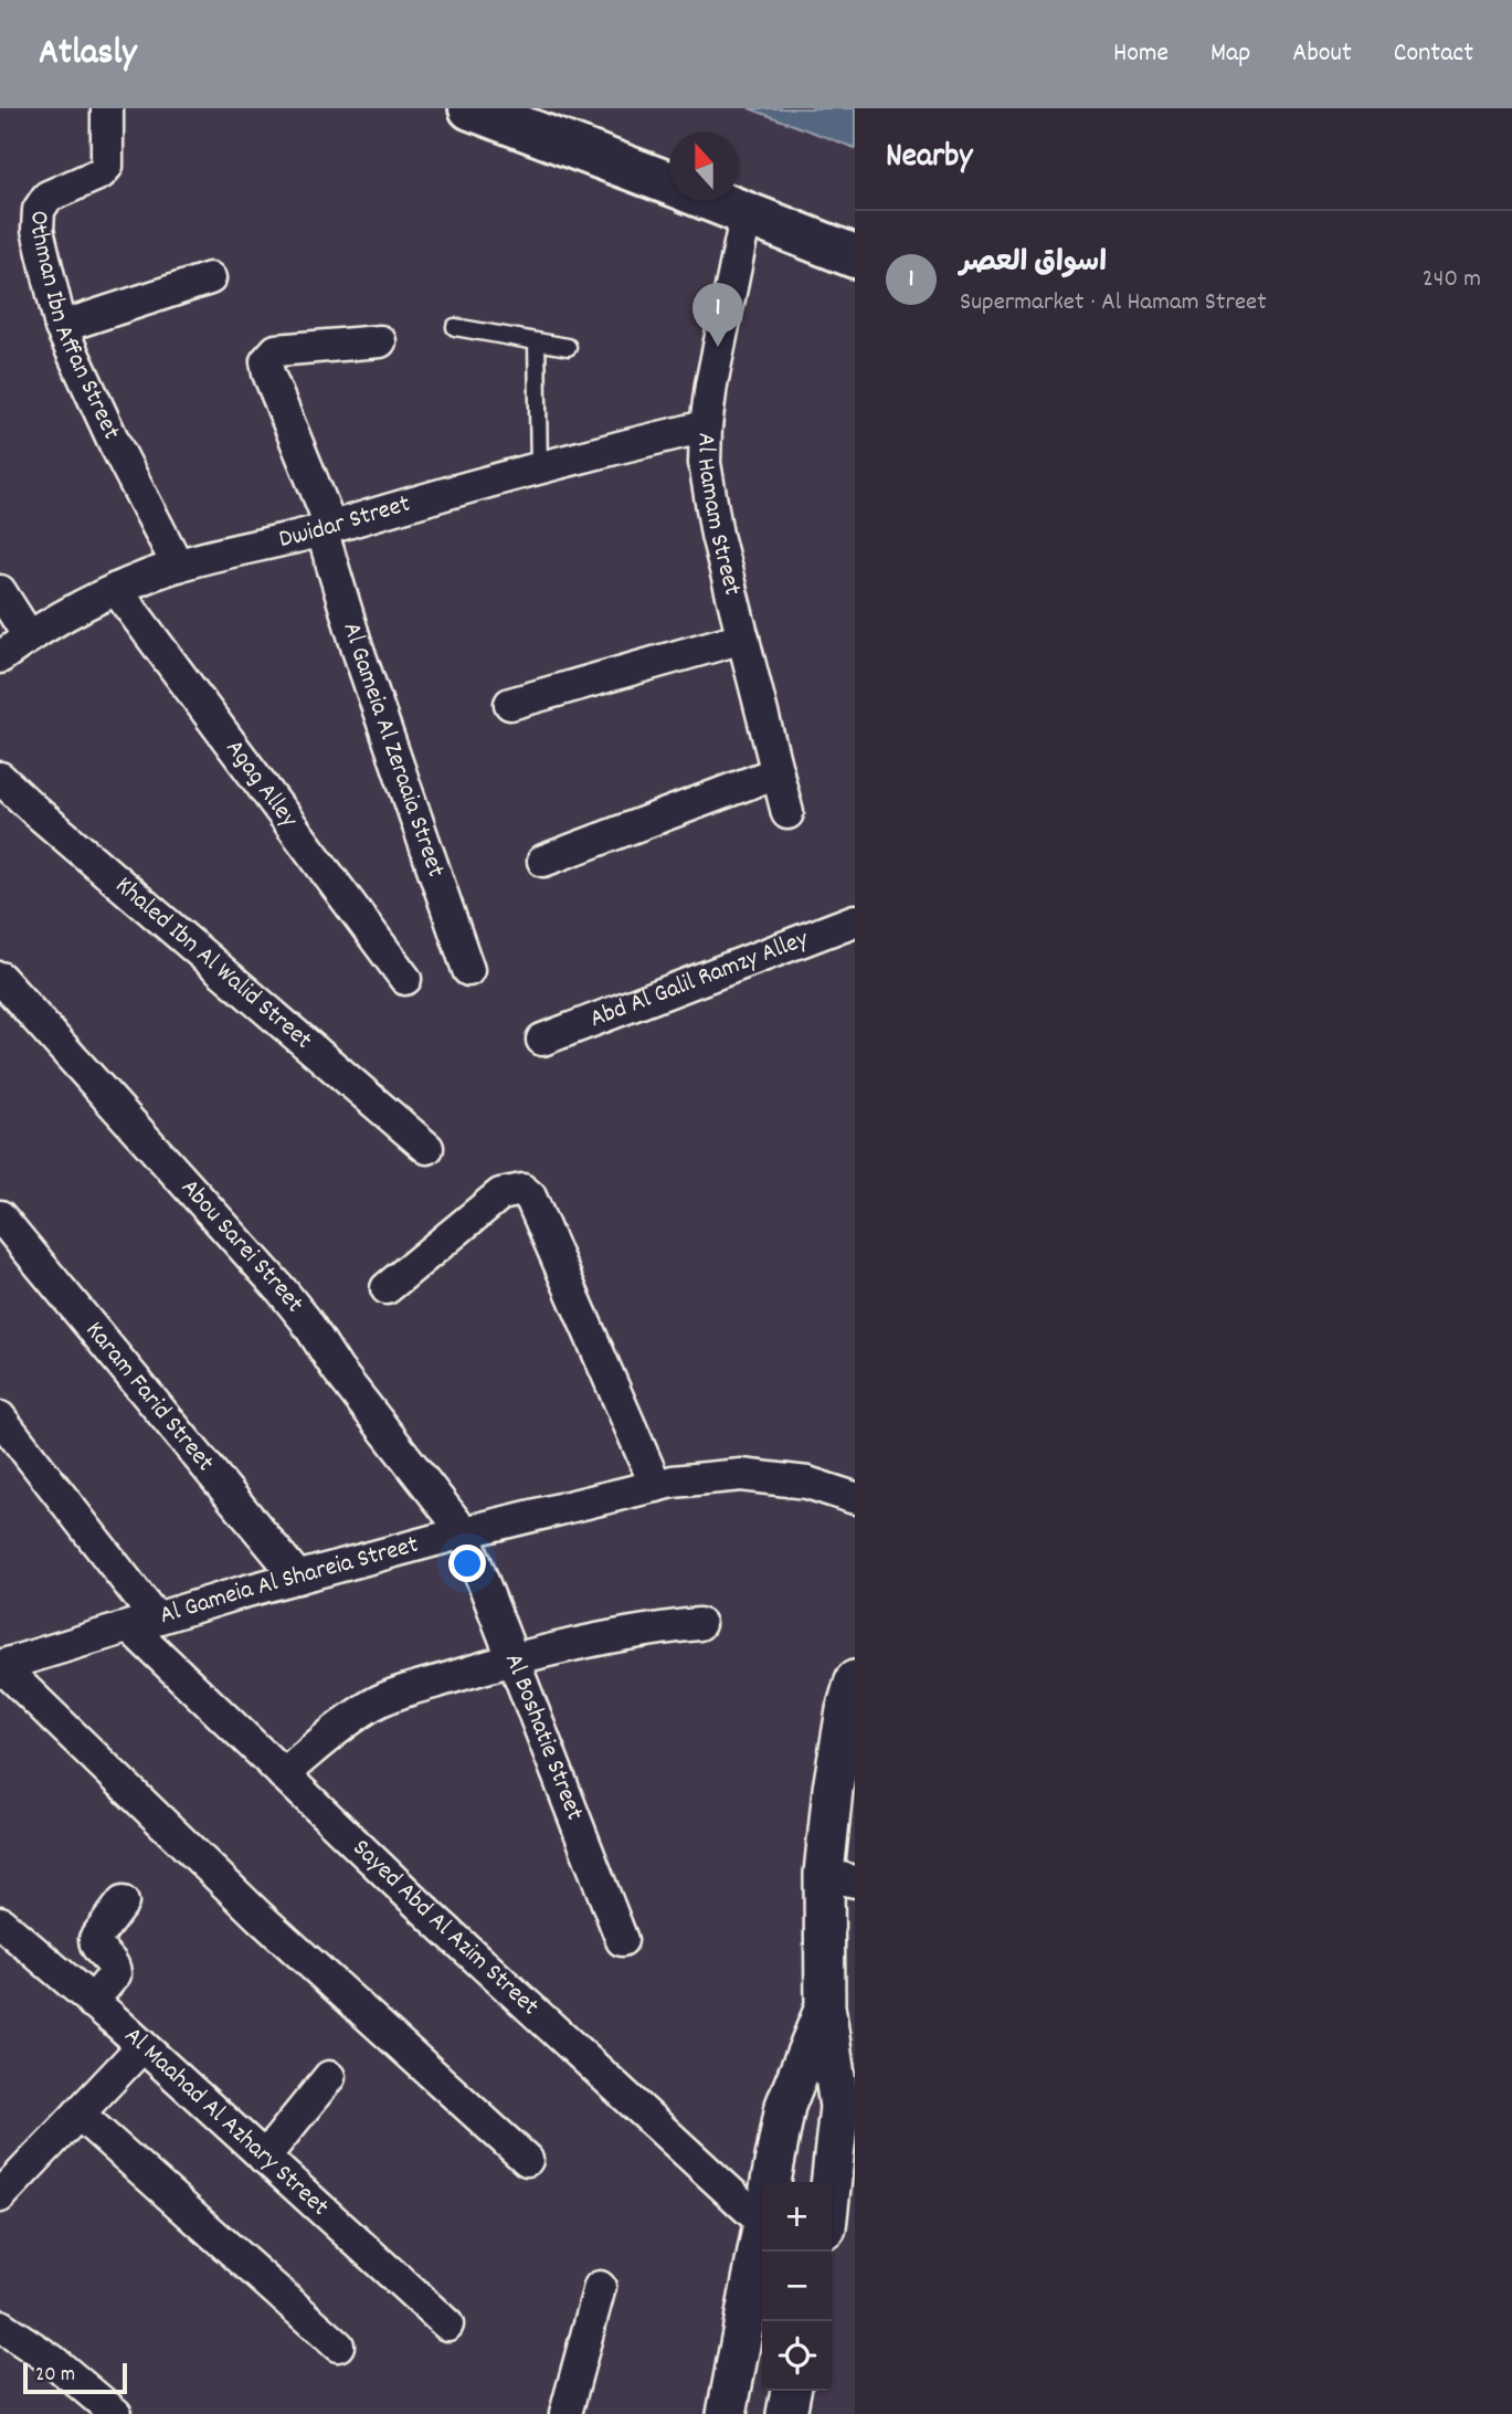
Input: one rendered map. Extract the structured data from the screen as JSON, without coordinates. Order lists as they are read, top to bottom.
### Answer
{
  "streets": {
    "street": [
      "Othman Ibn Affan Street",
      "Al Hamam Street",
      "Dwidar Street",
      "Al Gameia Al Zeraaia Street",
      "Agag Alley",
      "Khaled Ibn Al Walid Street",
      "Abd Al Galil Ramzy Alley",
      "Abou Sarei Street",
      "Karam Farid Street",
      "Al Gameia Al Shareia Street",
      "Al Boshatie Street",
      "Sayed Abd Al Azim Street",
      "Al Maahad Al Azhary Street"
    ]
  },
  "crossings": [
    ["Othman Ibn Affan Street", "Dwidar Street"],
    ["Al Hamam Street", "Dwidar Street"],
    ["Dwidar Street", "Al Gameia Al Zeraaia Street"],
    ["Dwidar Street", "Agag Alley"],
    ["Abou Sarei Street", "Al Gameia Al Shareia Street"],
    ["Abou Sarei Street", "Al Boshatie Street"],
    ["Karam Farid Street", "Al Gameia Al Shareia Street"],
    ["Al Gameia Al Shareia Street", "Al Boshatie Street"],
    ["Al Gameia Al Shareia Street", "Sayed Abd Al Azim Street"]
  ],
  "scale_bar": "20 m",
  "north": "top",
  "page": {
    "header": "Atlasly",
    "nav": [
      "Home",
      "Map",
      "About",
      "Contact"
    ],
    "heading": "Nearby",
    "list": [
      {
        "mark": "1",
        "name": "اسواق العصر",
        "note": "Supermarket · Al Hamam Street",
        "value": "240 m"
      }
    ],
    "pins": "1",
    "map_buttons": ["+", "−"],
    "scale": "20 m"
  }
}
